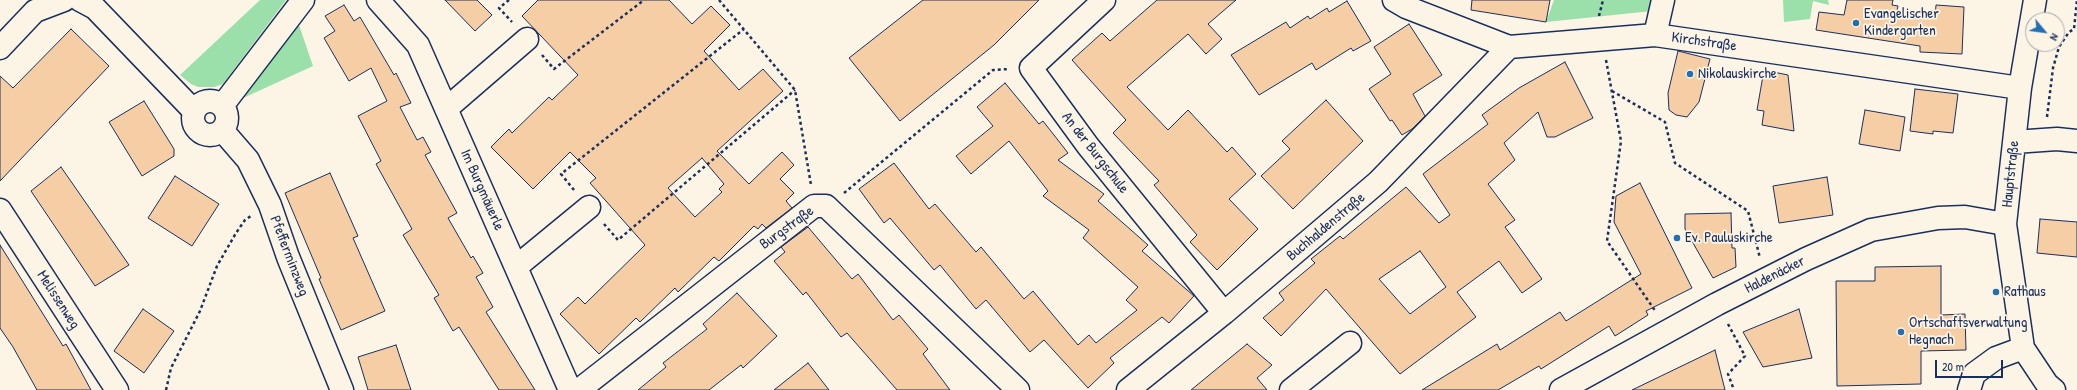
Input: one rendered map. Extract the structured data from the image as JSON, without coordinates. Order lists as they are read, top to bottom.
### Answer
{
  "streets": {
    "street": [
      "Kirchstraße",
      "An der Burgschule",
      "Hauptstraße",
      "Im Burgmäuerle",
      "Buchhaldenstraße",
      "Burgstraße",
      "Pfefferminzweg",
      "Haldenäcker",
      "Melissenweg"
    ]
  },
  "crossings": [
    ["Kirchstraße", "Hauptstraße"],
    ["Kirchstraße", "Buchhaldenstraße"],
    ["An der Burgschule", "Buchhaldenstraße"],
    ["Hauptstraße", "Haldenäcker"]
  ],
  "places": [
    "Evangelischer Kindergarten",
    "Nikolauskirche",
    "Ev. Pauluskirche",
    "Rathaus",
    "Ortschaftsverwaltung Hegnach"
  ],
  "scale_bar": "20 m",
  "north": "bottom right"
}
